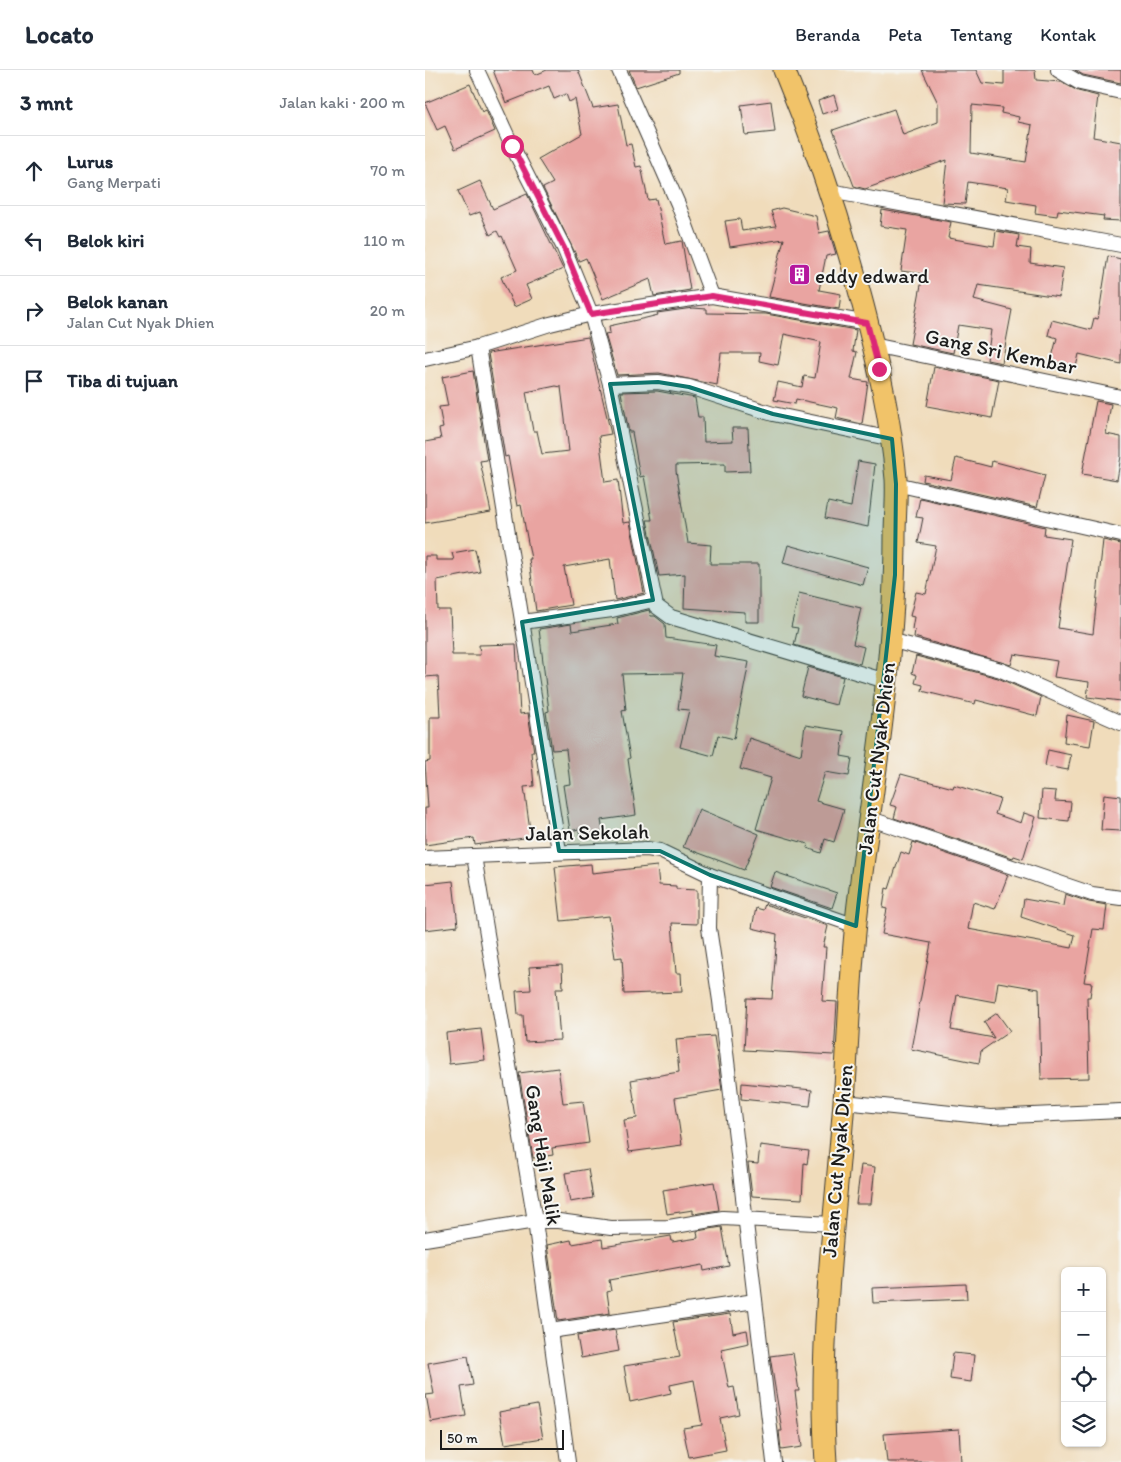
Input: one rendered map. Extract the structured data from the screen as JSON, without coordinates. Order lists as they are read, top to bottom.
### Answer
{
  "streets": {
    "main road": ["Jalan Cut Nyak Dhien"],
    "street": ["Gang Sri Kembar", "Jalan Sekolah", "Gang Haji Malik"]
  },
  "crossings": [
    ["Gang Sri Kembar", "Jalan Cut Nyak Dhien"],
    ["Jalan Cut Nyak Dhien", "Jalan Sekolah"],
    ["Jalan Sekolah", "Gang Haji Malik"]
  ],
  "places": {
    "building": ["eddy edward"]
  },
  "scale_bar": "50 m",
  "page": {
    "header": "Locato",
    "nav": [
      "Beranda",
      "Peta",
      "Tentang",
      "Kontak"
    ],
    "heading": ["3 mnt", "Jalan kaki · 200 m"],
    "list": [
      ["Lurus", "Gang Merpati", "70 m"],
      ["Belok kiri", "110 m"],
      ["Belok kanan", "Jalan Cut Nyak Dhien", "20 m"],
      "Tiba di tujuan"
    ],
    "map_buttons": ["+", "−"],
    "scale": "50 m"
  }
}
